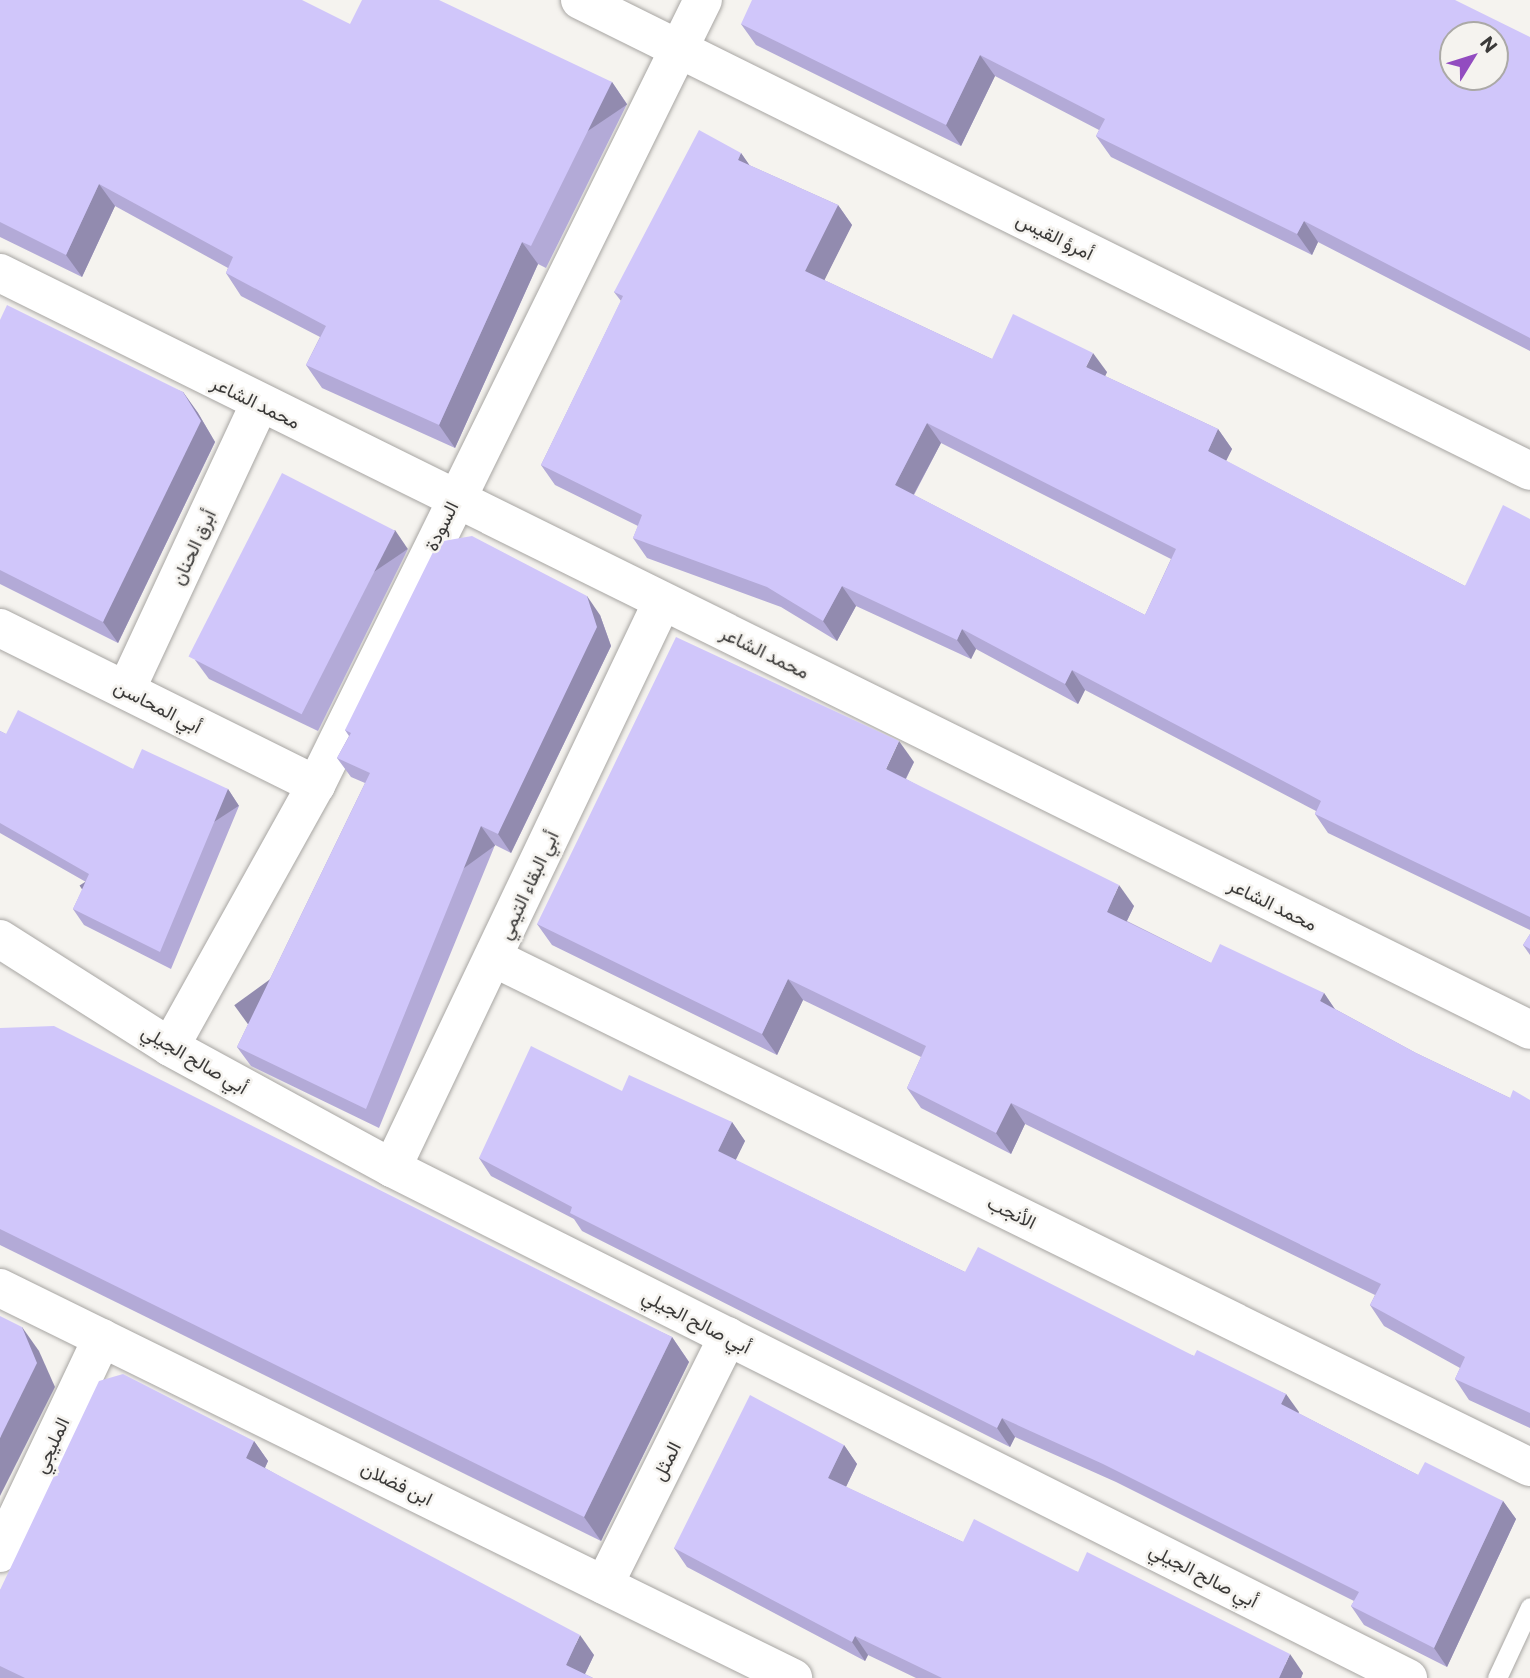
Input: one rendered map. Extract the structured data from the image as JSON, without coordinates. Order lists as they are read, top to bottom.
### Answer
{
  "streets": {
    "street": [
      "أمرؤ القيس",
      "محمد الشاعر",
      "السودة",
      "أبرق الحنان",
      "أبي المحاسن",
      "أبي البقاء التيمي",
      "أبي صالح الجيلي",
      "الأنجب",
      "المليجي",
      "المثل",
      "ابن فضلان"
    ]
  },
  "crossings": [
    ["أمرؤ القيس", "السودة"],
    ["محمد الشاعر", "السودة"],
    ["محمد الشاعر", "أبرق الحنان"],
    ["محمد الشاعر", "أبي البقاء التيمي"],
    ["السودة", "أبي المحاسن"],
    ["السودة", "أبي صالح الجيلي"],
    ["أبرق الحنان", "أبي المحاسن"],
    ["أبي البقاء التيمي", "أبي صالح الجيلي"],
    ["أبي البقاء التيمي", "الأنجب"],
    ["أبي صالح الجيلي", "المثل"],
    ["المليجي", "ابن فضلان"],
    ["المثل", "ابن فضلان"]
  ],
  "north": "top right"
}
